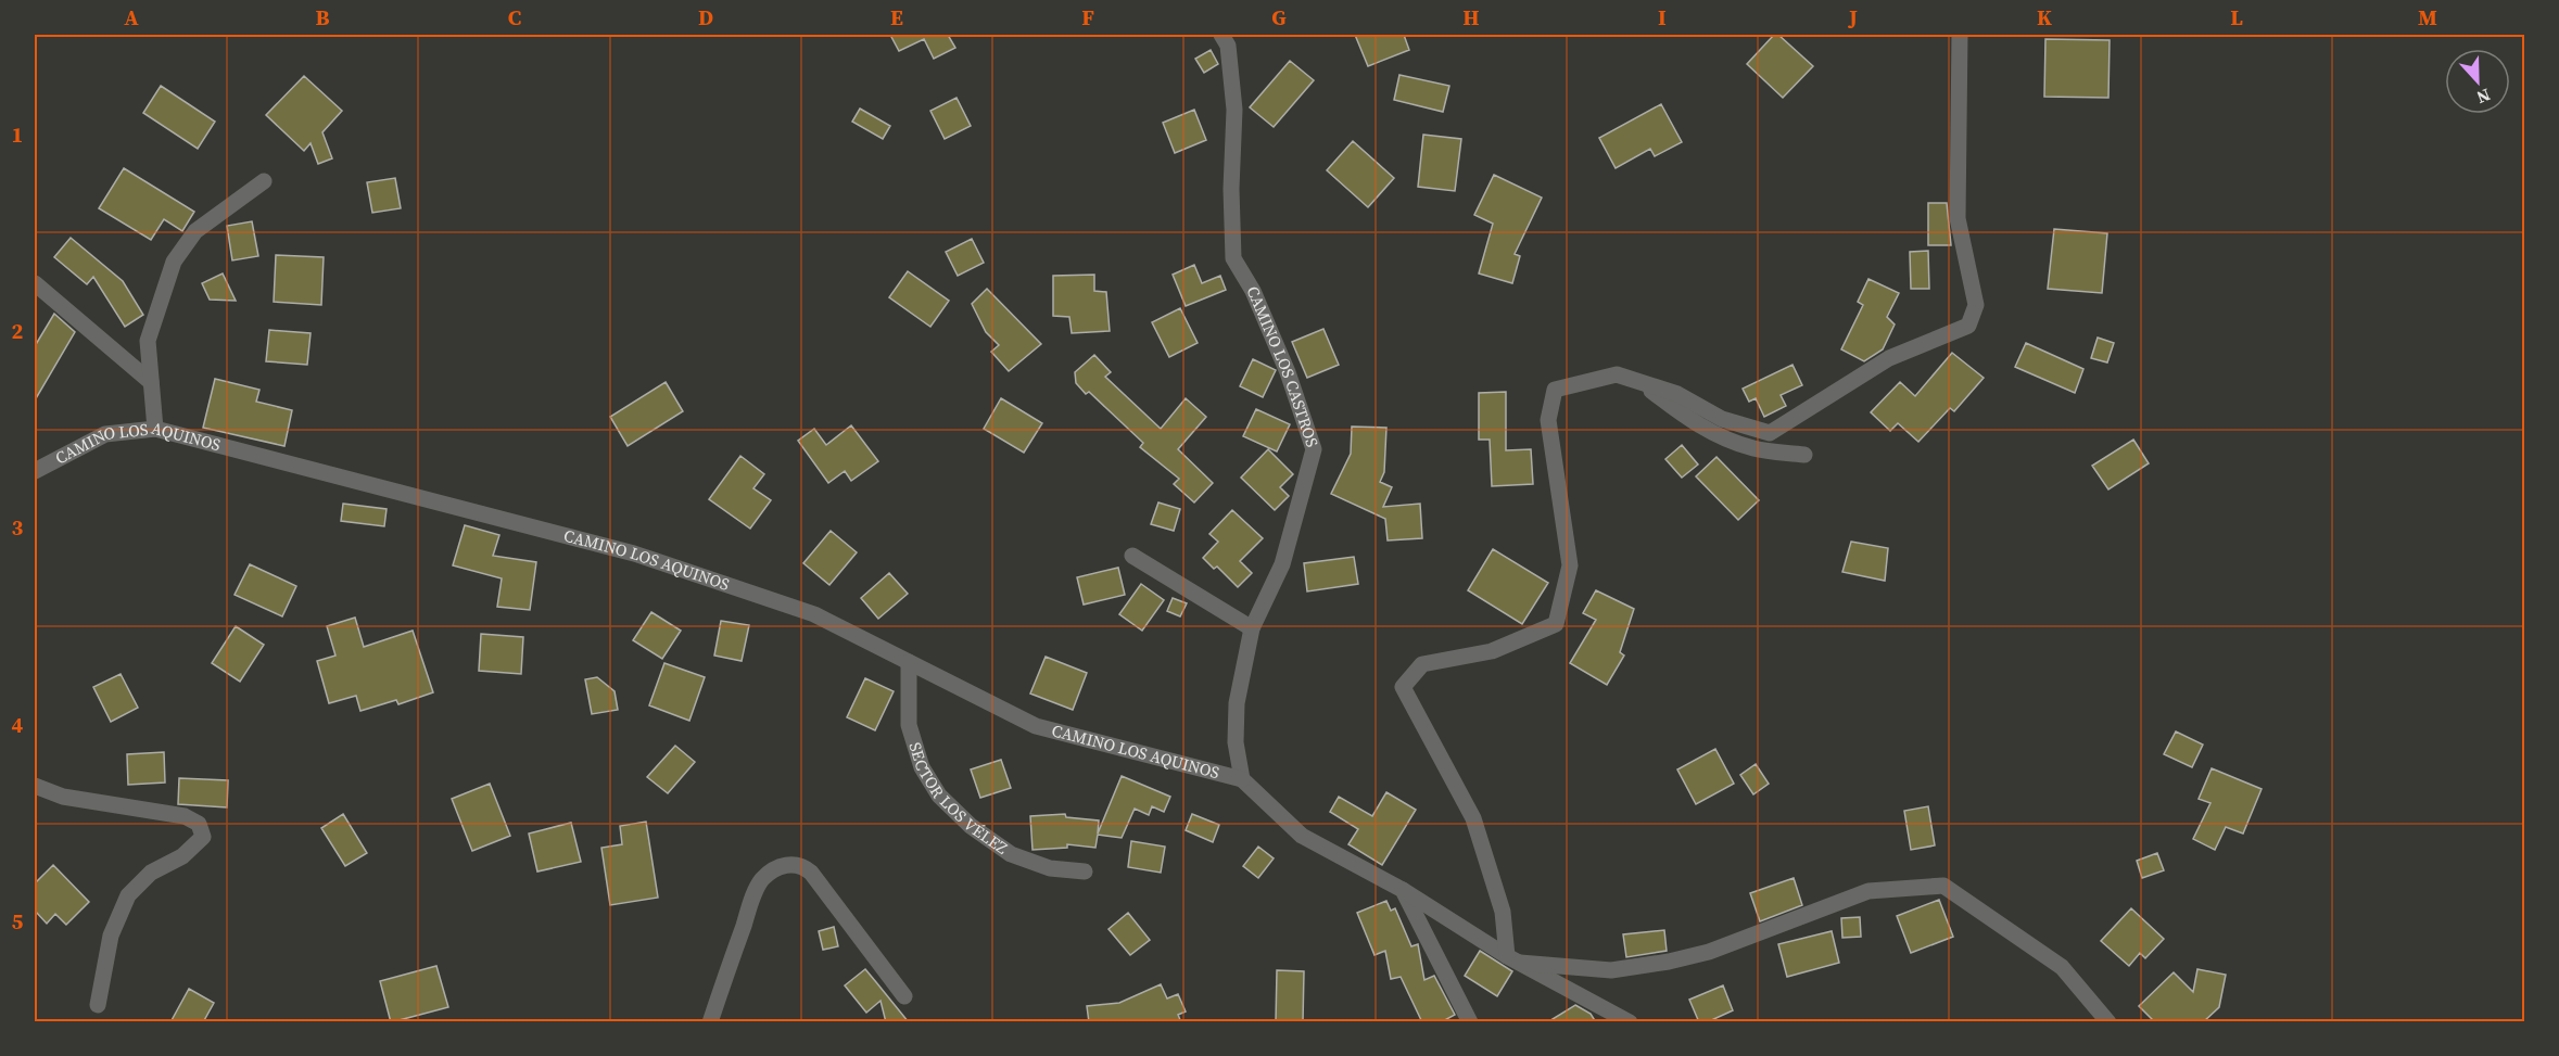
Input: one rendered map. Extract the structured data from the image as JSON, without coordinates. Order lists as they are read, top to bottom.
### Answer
{
  "streets": {
    "street": ["CAMINO LOS CASTROS", "CAMINO LOS AQUINOS", "SECTOR LOS VÉLEZ"]
  },
  "crossings": [
    ["CAMINO LOS CASTROS", "CAMINO LOS AQUINOS"],
    ["CAMINO LOS AQUINOS", "SECTOR LOS VÉLEZ"]
  ],
  "north": "bottom",
  "grid": {
    "columns": [
      "A",
      "B",
      "C",
      "D",
      "E",
      "F",
      "G",
      "H",
      "I",
      "J",
      "K",
      "L",
      "M"
    ],
    "rows": [
      "1",
      "2",
      "3",
      "4",
      "5"
    ]
  }
}
